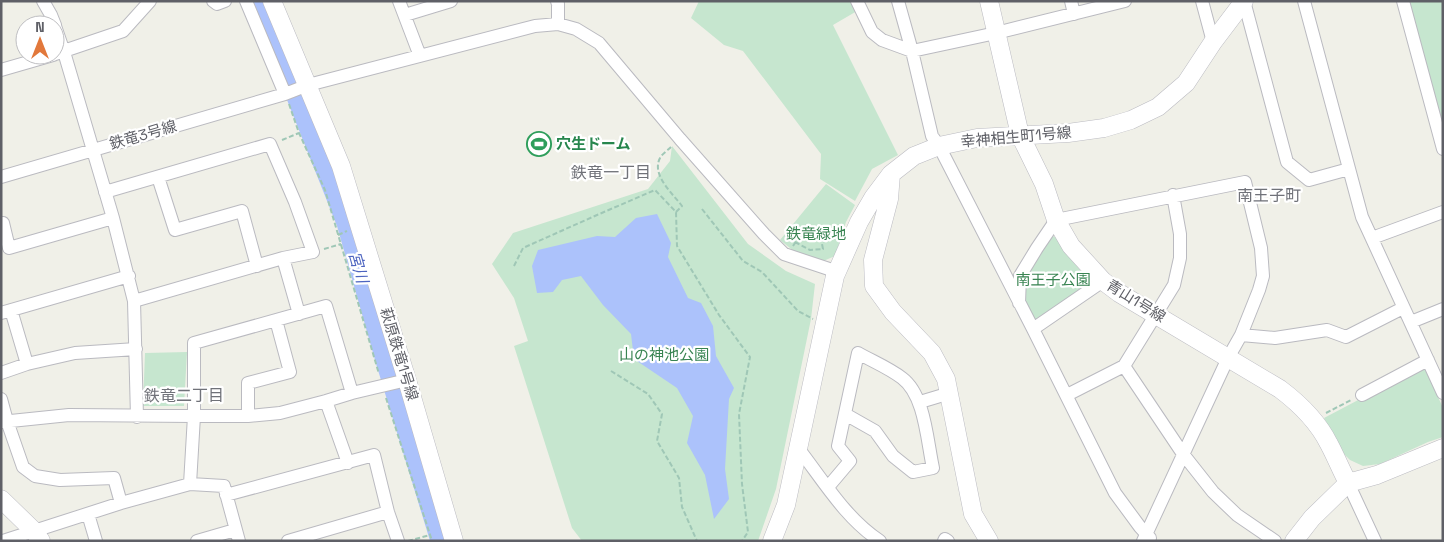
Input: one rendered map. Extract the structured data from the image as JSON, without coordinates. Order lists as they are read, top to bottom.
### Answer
{
  "streets": {
    "street": [
      "鉄竜3号線",
      "幸神相生町1号線",
      "青山1号線",
      "萩原鉄竜1号線"
    ]
  },
  "crossings": [
    ["鉄竜3号線", "萩原鉄竜1号線"],
    ["幸神相生町1号線", "青山1号線"]
  ],
  "districts": ["鉄竜一丁目", "南王子町", "鉄竜二丁目"],
  "water": ["宮川"],
  "parks": ["鉄竜緑地", "南王子公園", "山の神池公園"],
  "places": {
    "sports": ["穴生ドーム"]
  },
  "north": "top"
}
